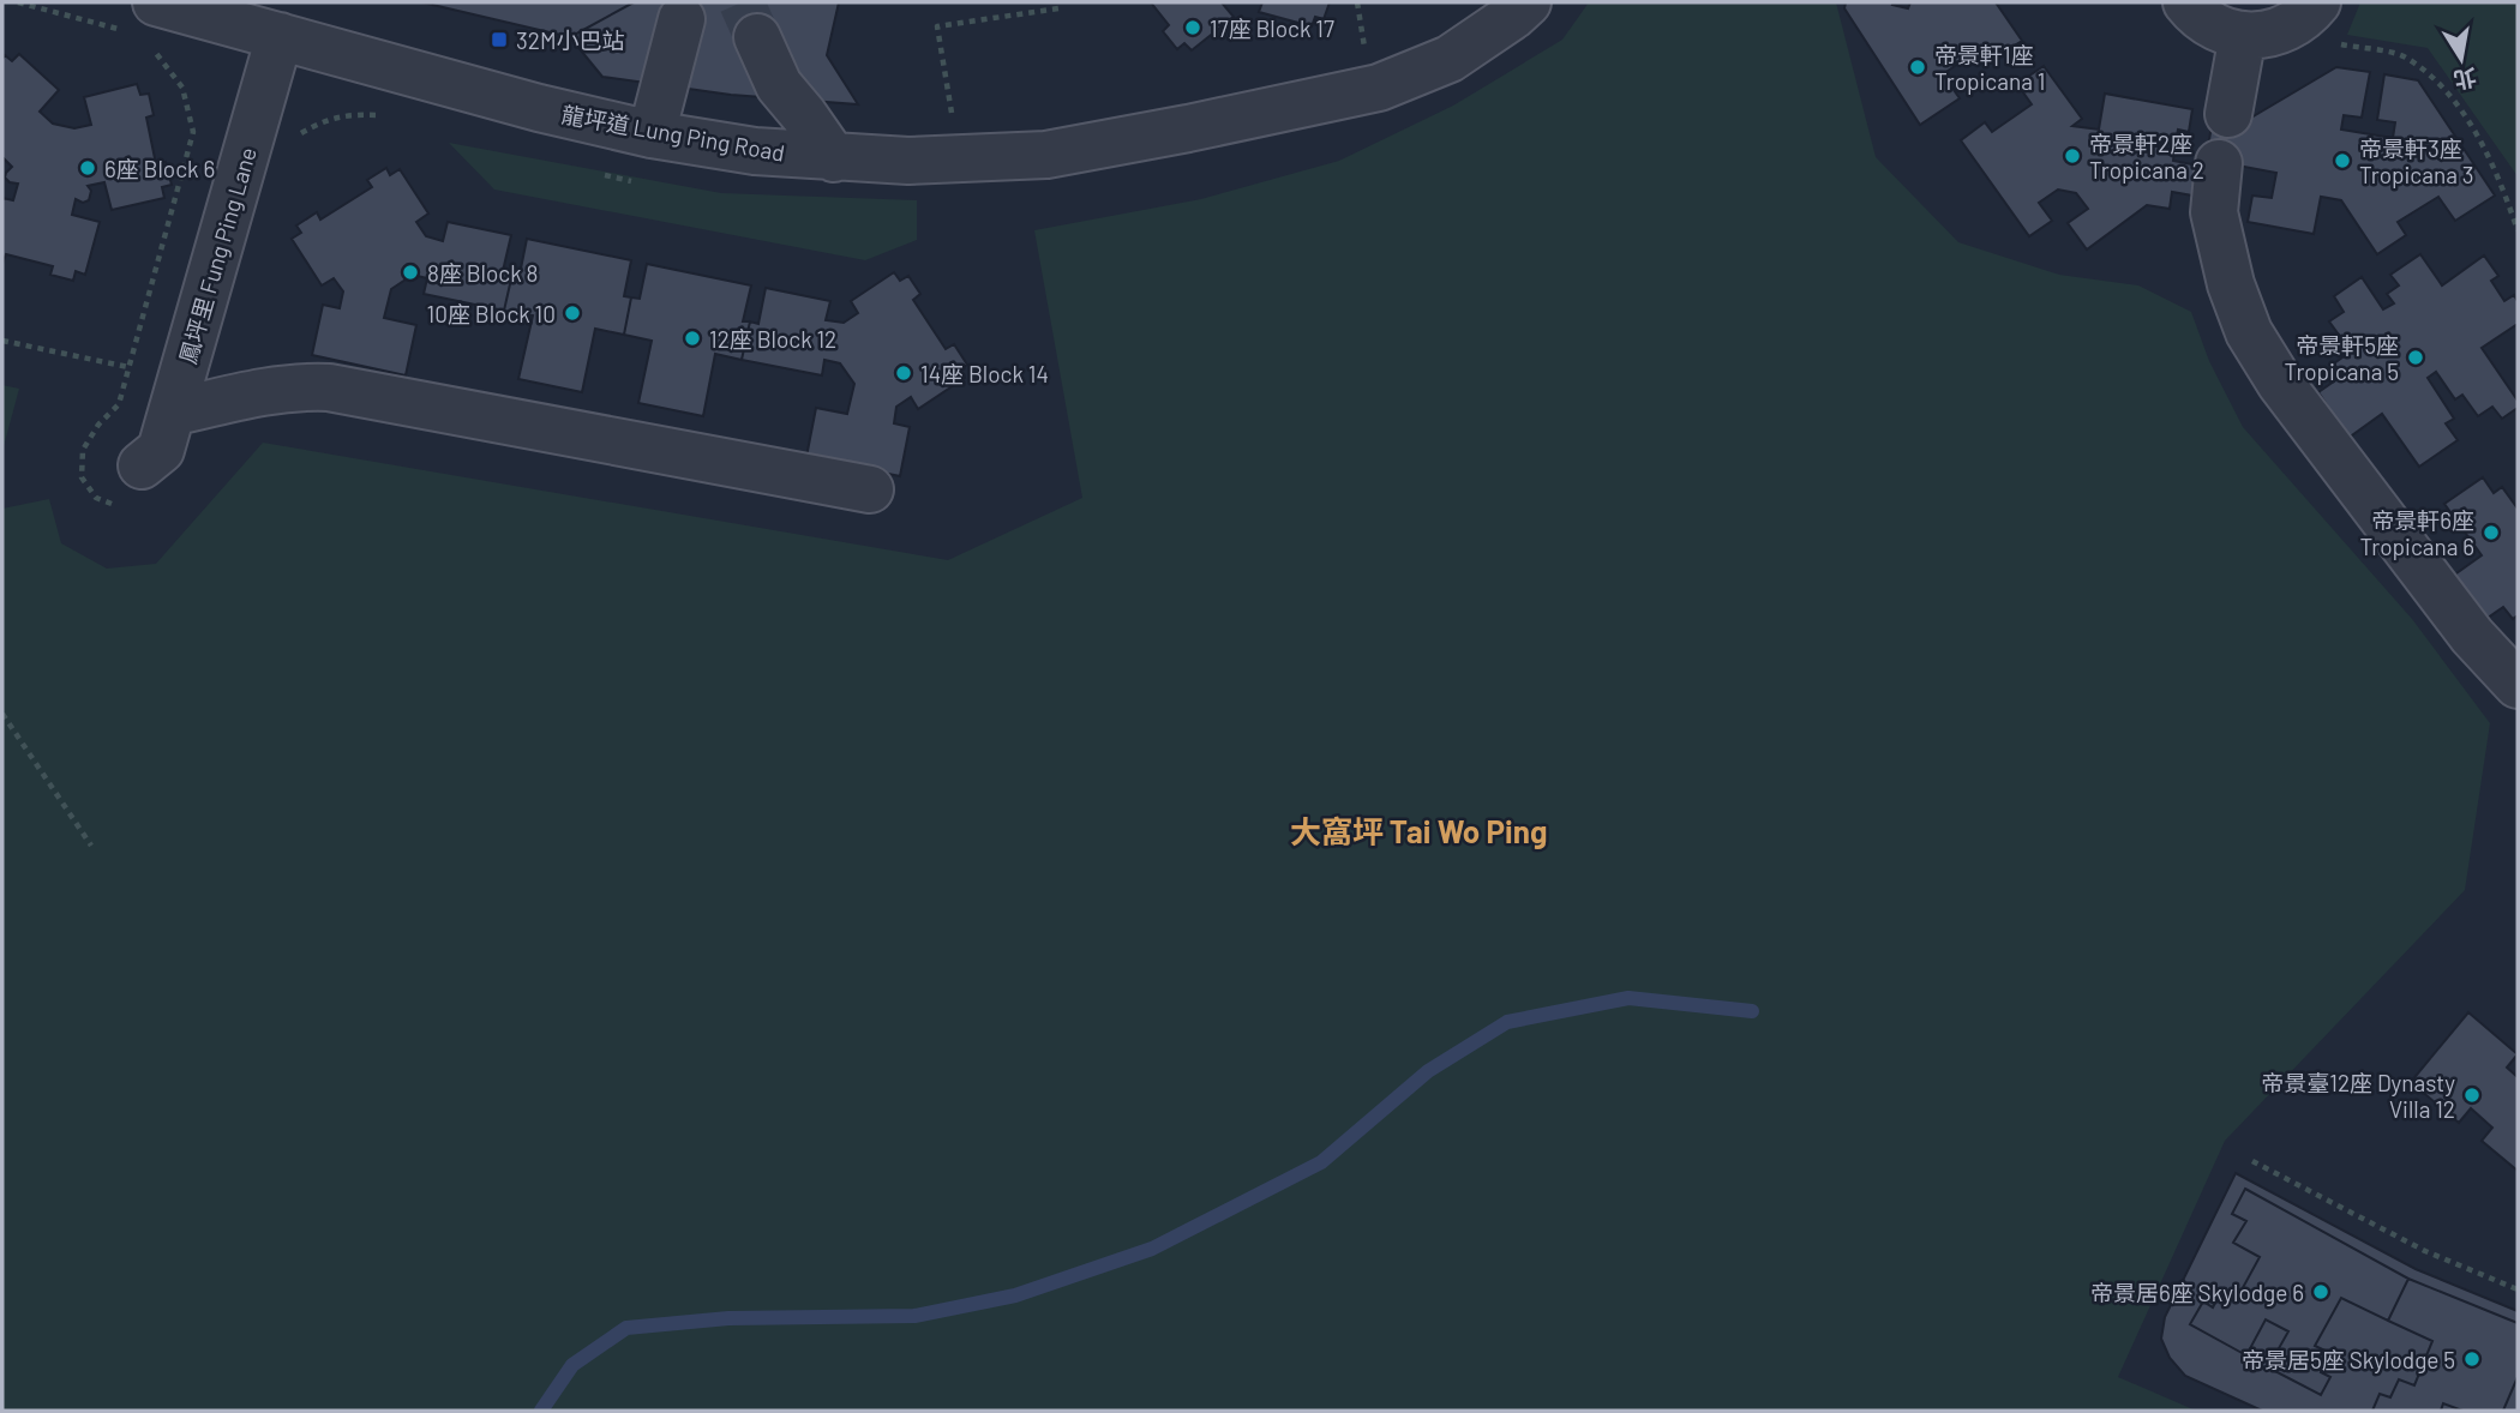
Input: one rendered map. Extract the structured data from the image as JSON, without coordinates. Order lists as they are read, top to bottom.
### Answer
{
  "streets": {
    "street": ["龍坪道 Lung Ping Road", "鳳坪里 Fung Ping Lane"]
  },
  "crossings": [
    ["龍坪道 Lung Ping Road", "鳳坪里 Fung Ping Lane"]
  ],
  "districts": ["大窩坪 Tai Wo Ping"],
  "places": {
    "other": [
      "17座 Block 17",
      "帝景軒1座 Tropicana 1",
      "帝景軒2座 Tropicana 2",
      "帝景軒3座 Tropicana 3",
      "6座 Block 6",
      "8座 Block 8",
      "10座 Block 10",
      "12座 Block 12",
      "帝景軒5座 Tropicana 5",
      "14座 Block 14",
      "帝景軒6座 Tropicana 6",
      "帝景臺12座 Dynasty Villa 12",
      "帝景居6座 Skylodge 6",
      "帝景居5座 Skylodge 5"
    ],
    "transit": ["32M小巴站"]
  },
  "north": "bottom"
}
